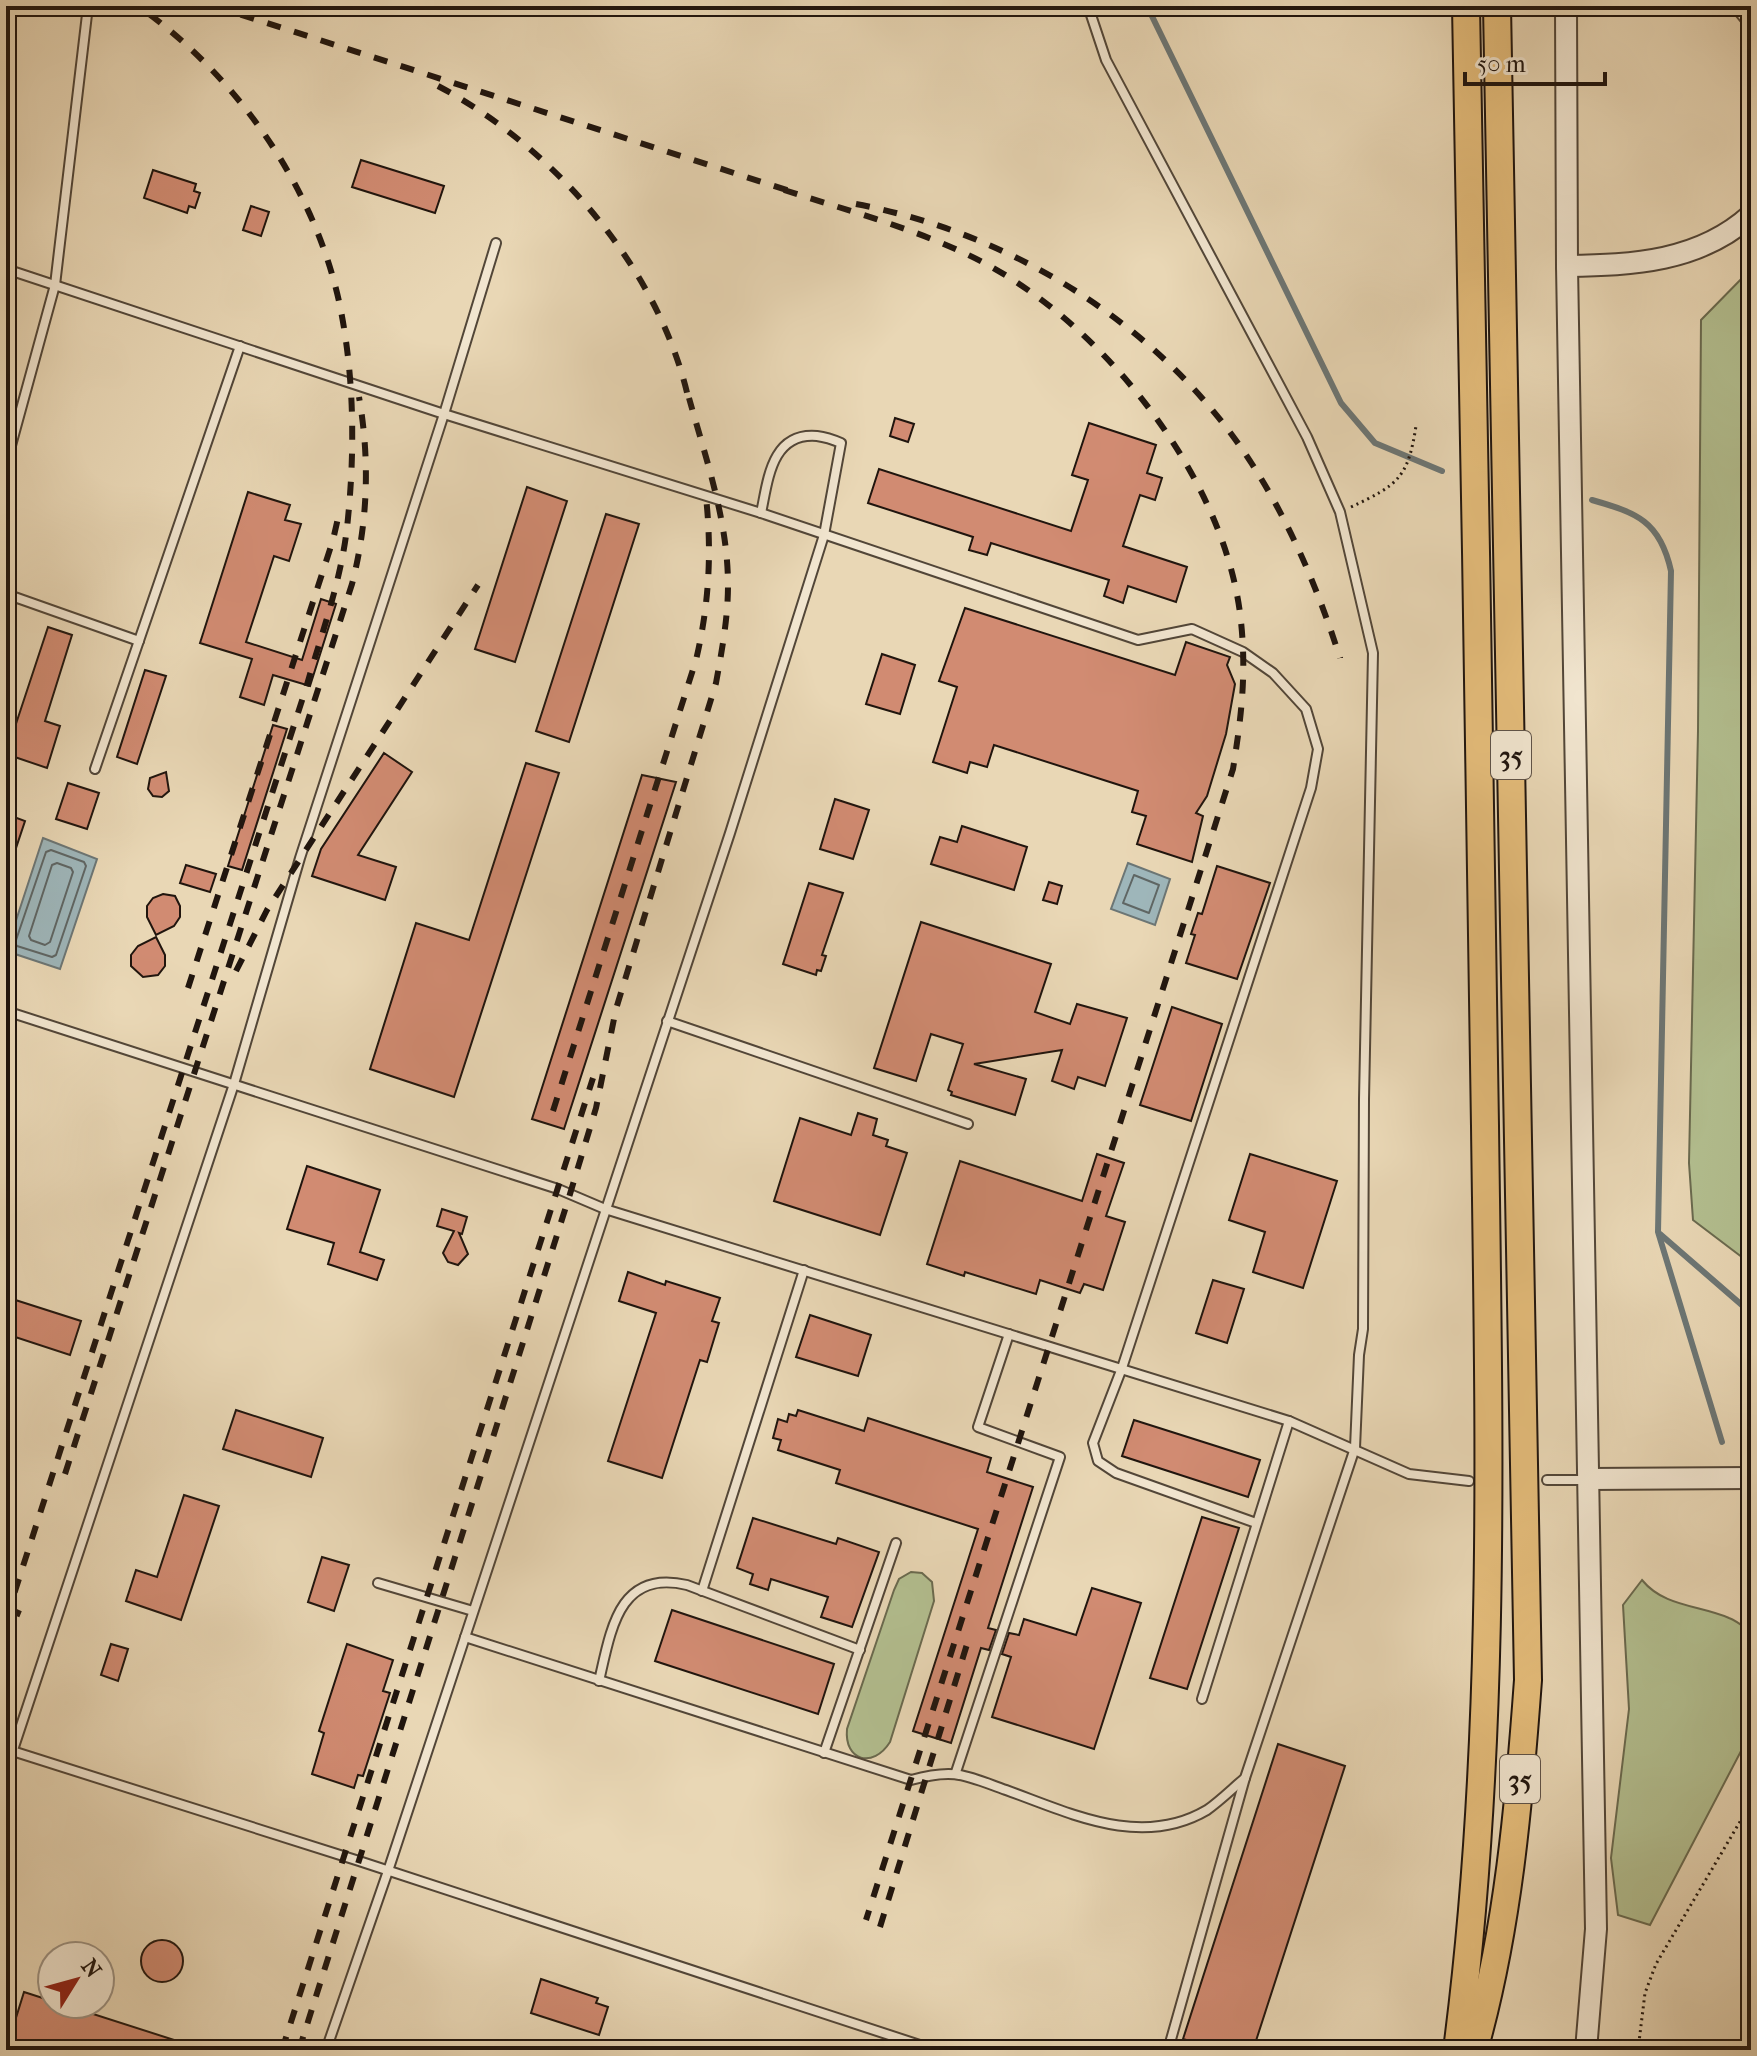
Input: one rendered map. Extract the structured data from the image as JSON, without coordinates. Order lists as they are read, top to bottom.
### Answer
{
  "streets": {
    "highway": ["35"]
  },
  "scale_bar": "50 m",
  "north": "top right"
}
